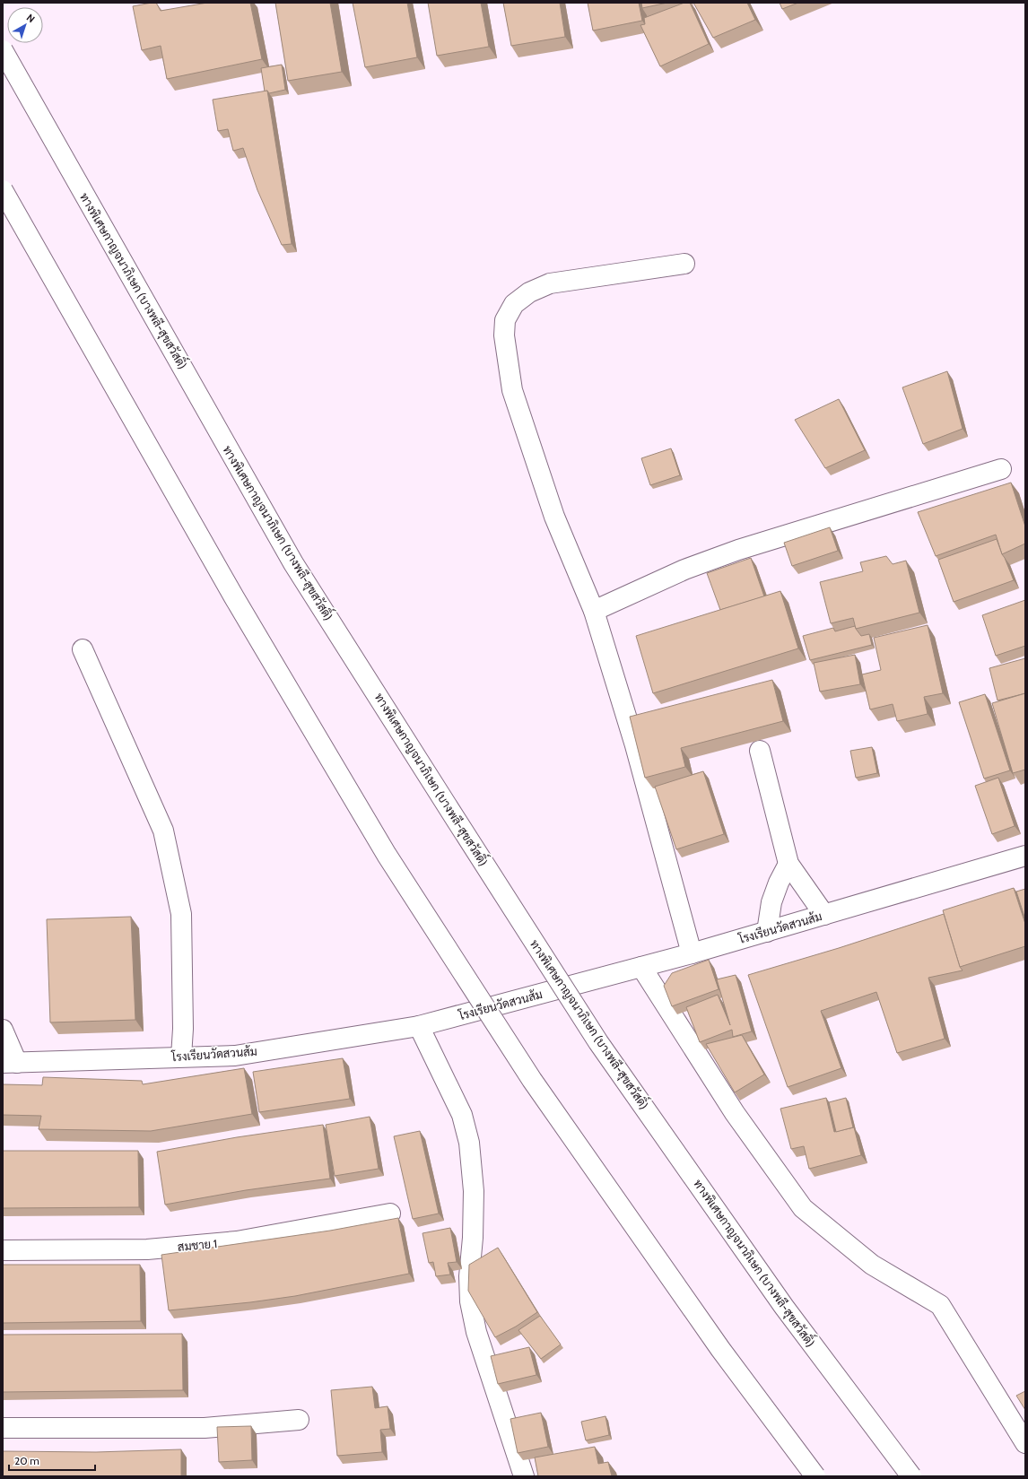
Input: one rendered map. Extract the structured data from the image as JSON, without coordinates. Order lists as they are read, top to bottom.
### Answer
{
  "streets": {
    "main road": ["ทางพิเศษกาญจนาภิเษก (บางพลี-สุขสวัสดิ์)", "โรงเรียนวัดสวนส้ม", "สมชาย 1"]
  },
  "scale_bar": "20 m",
  "north": "top right"
}
